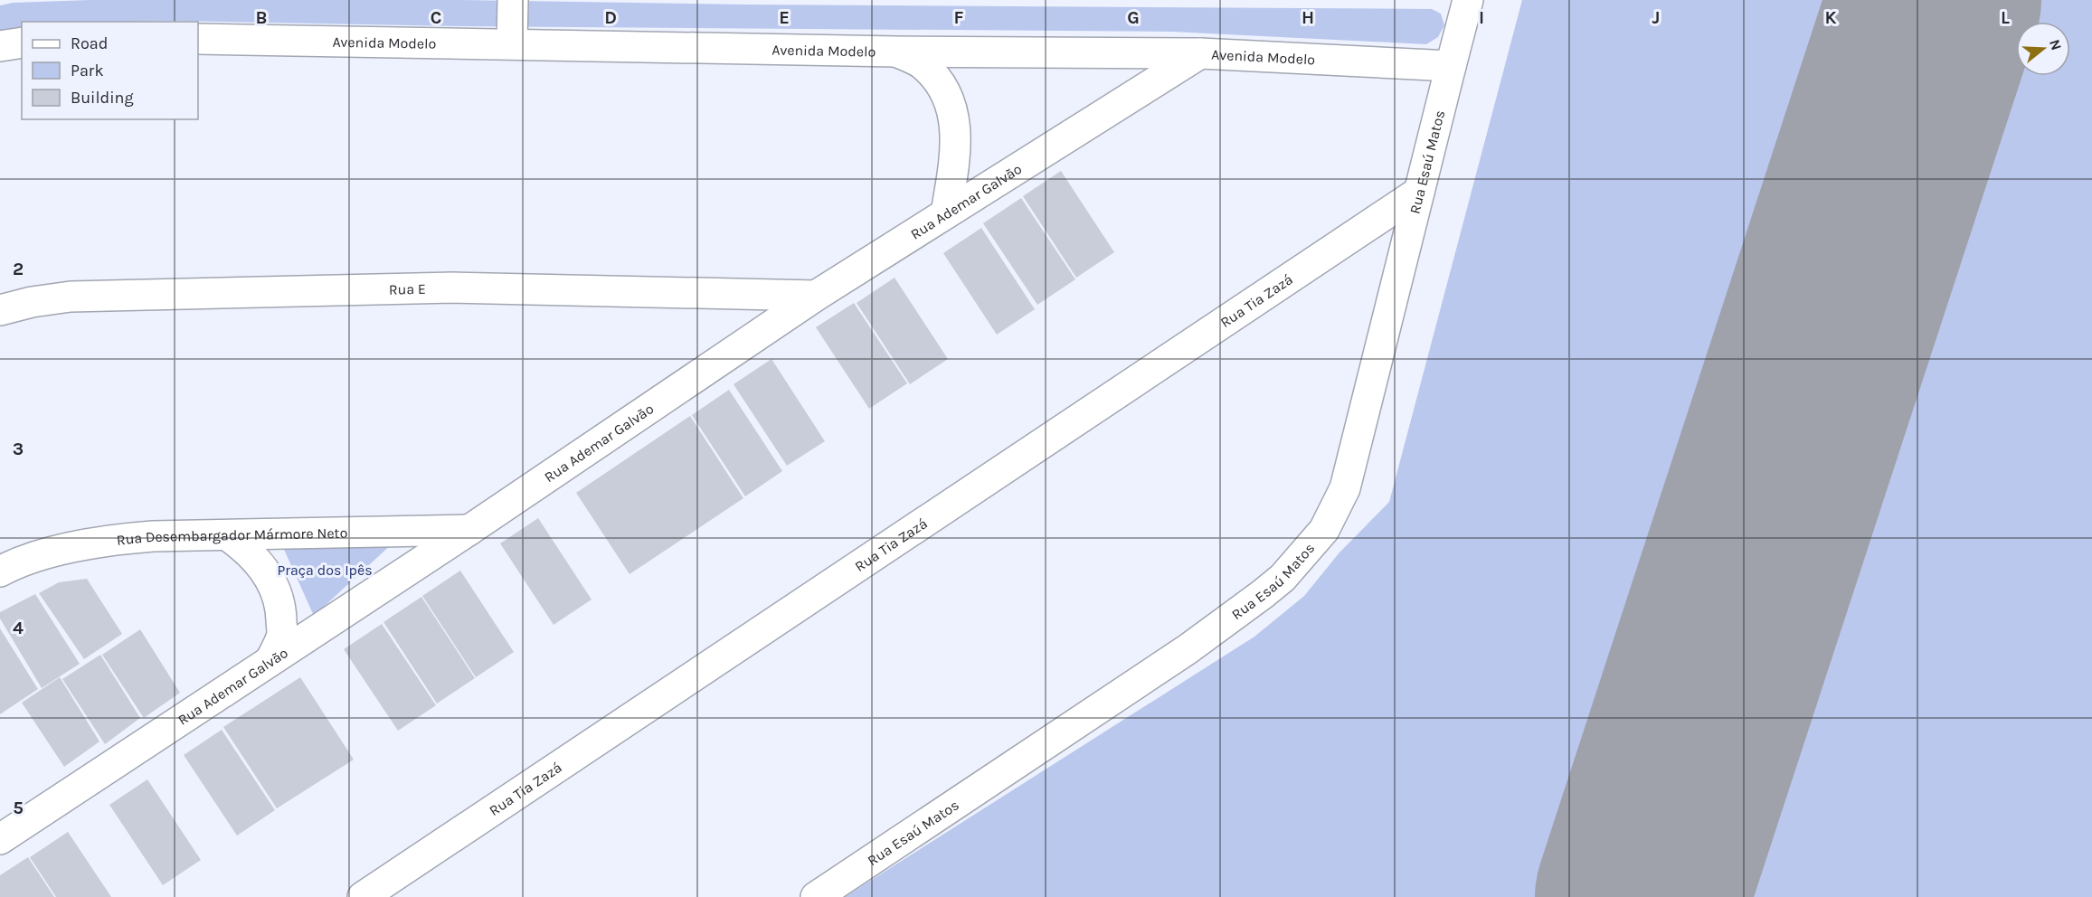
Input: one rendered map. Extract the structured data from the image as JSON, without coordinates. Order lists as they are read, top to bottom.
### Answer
{
  "streets": {
    "street": [
      "Avenida Modelo",
      "Rua Esaú Matos",
      "Rua Ademar Galvão",
      "Rua E",
      "Rua Tia Zazá",
      "Rua Desembargador Mármore Neto"
    ]
  },
  "crossings": [
    ["Avenida Modelo", "Rua Esaú Matos"],
    ["Avenida Modelo", "Rua Ademar Galvão"],
    ["Rua Esaú Matos", "Rua Tia Zazá"],
    ["Rua Ademar Galvão", "Rua E"],
    ["Rua Ademar Galvão", "Rua Desembargador Mármore Neto"]
  ],
  "parks": ["Praça dos Ipês"],
  "legend": ["Road", "Park", "Building"],
  "north": "right",
  "grid": {
    "columns": [
      "B",
      "C",
      "D",
      "E",
      "F",
      "G",
      "H",
      "I",
      "J",
      "K",
      "L"
    ],
    "rows": [
      "2",
      "3",
      "4",
      "5"
    ]
  }
}
